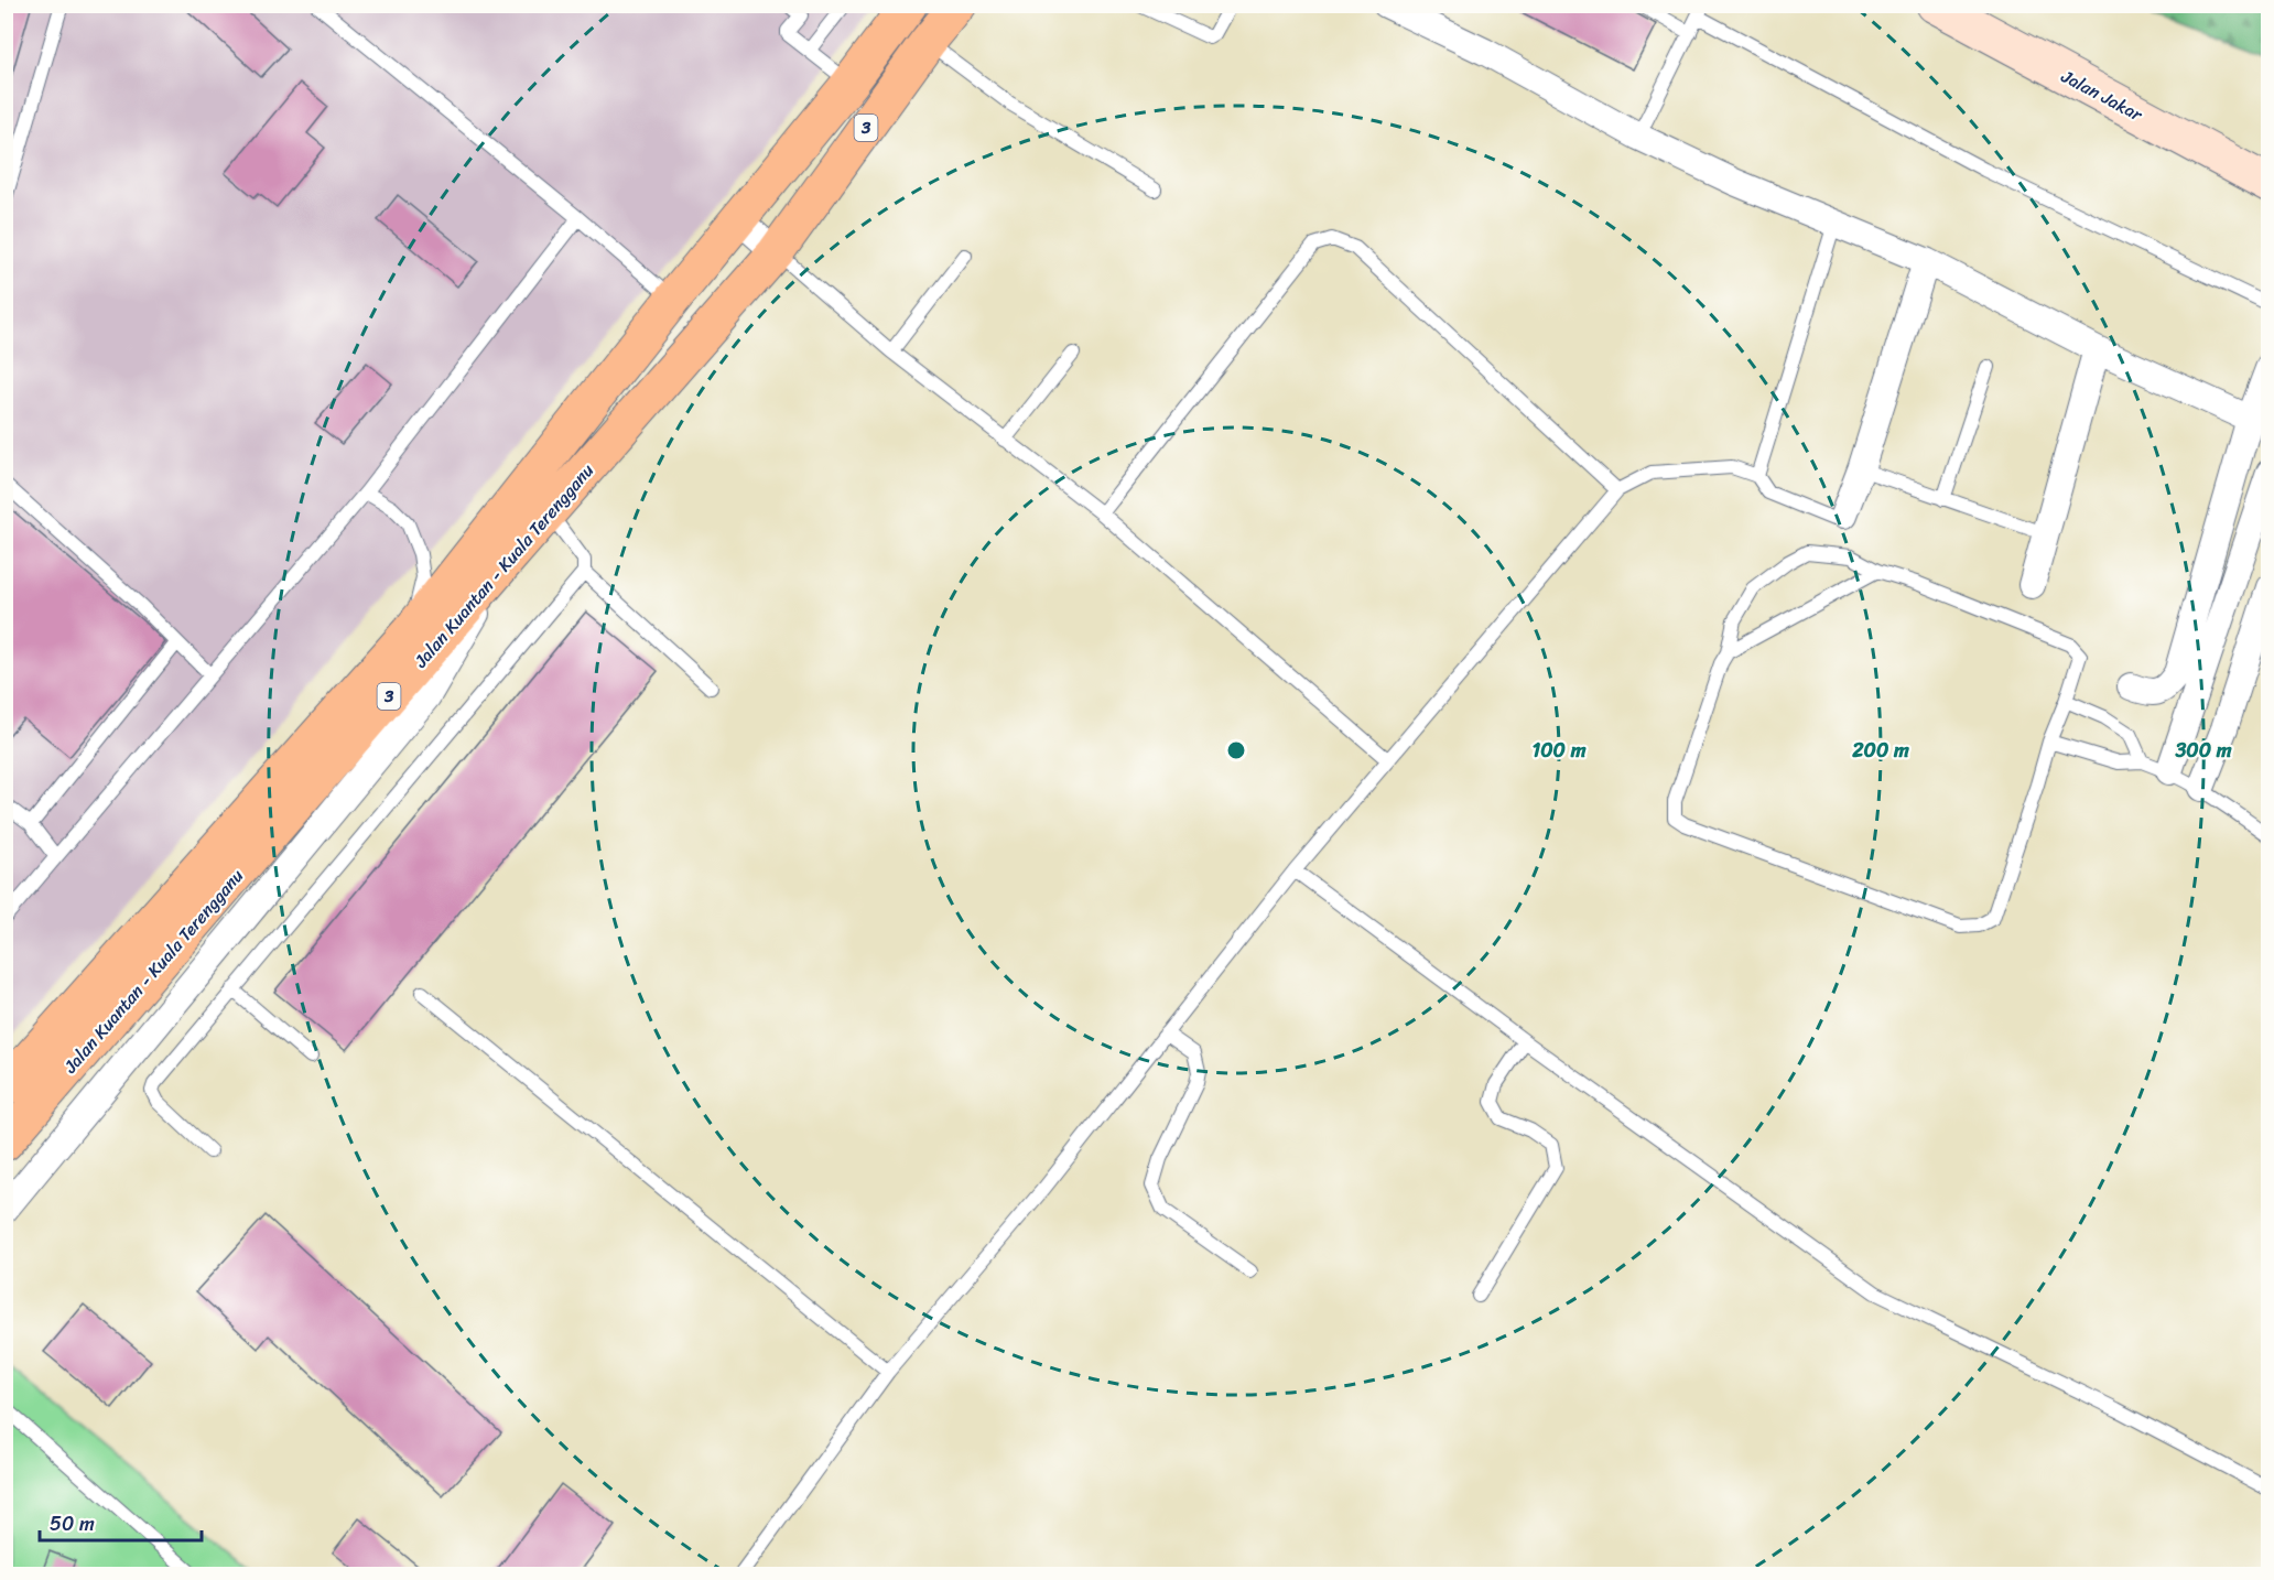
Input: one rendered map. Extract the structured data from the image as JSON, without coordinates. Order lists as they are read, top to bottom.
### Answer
{
  "streets": {
    "highway": ["3", "Jalan Kuantan - Kuala Terengganu"],
    "main road": ["Jalan Jakar"]
  },
  "scale_bar": "50 m",
  "rings": ["100 m", "200 m", "300 m"]
}
